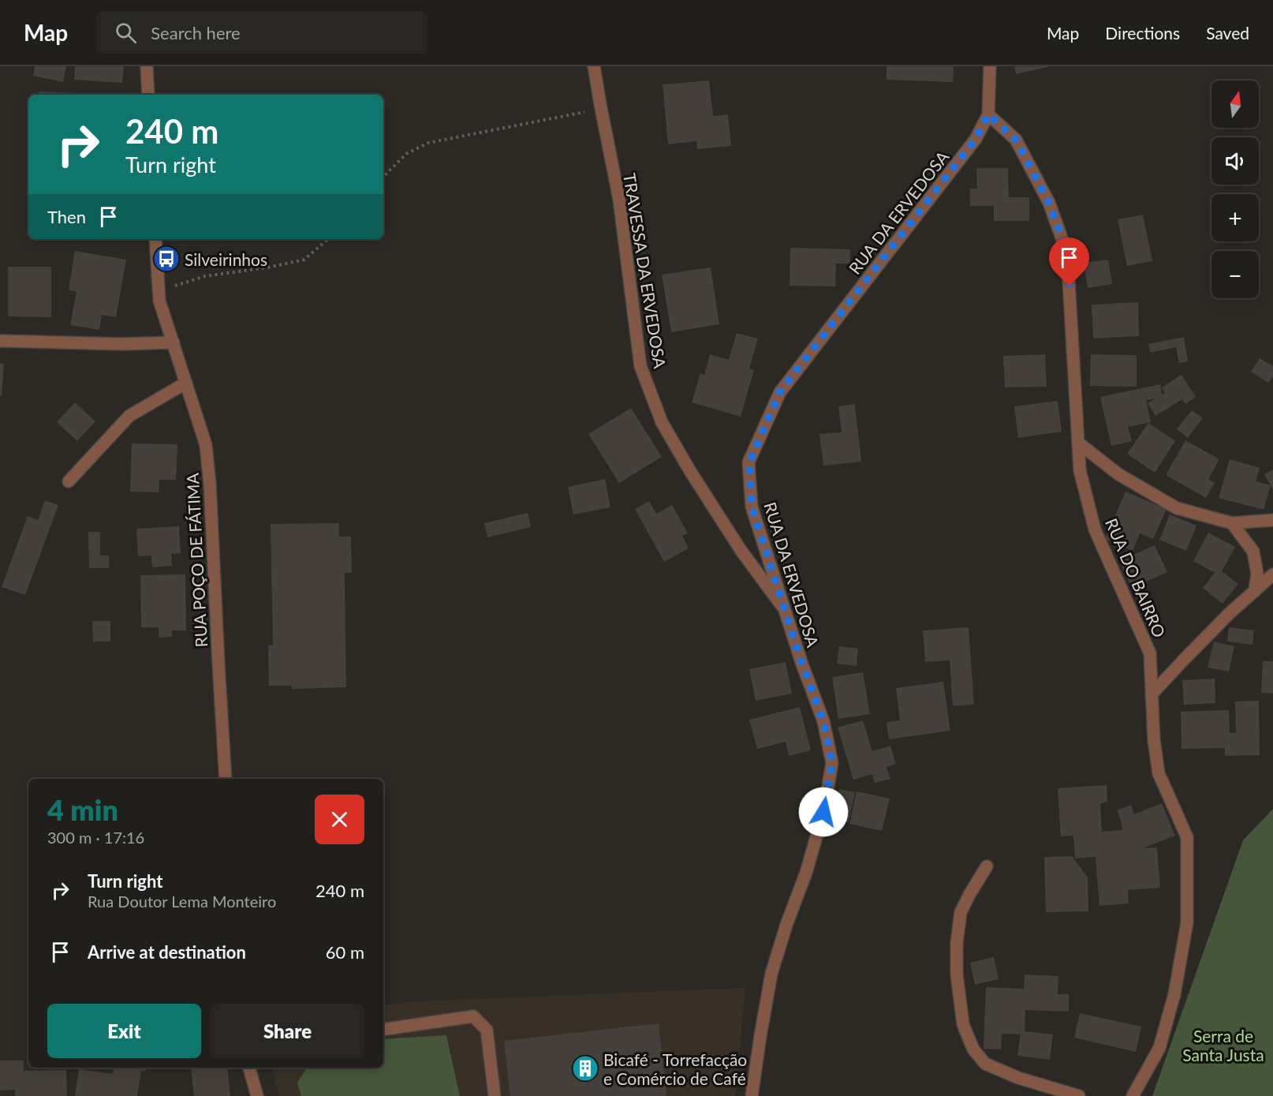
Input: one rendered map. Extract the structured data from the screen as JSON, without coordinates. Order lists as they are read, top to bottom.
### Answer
{
  "streets": {
    "street": [
      "RUA DA ERVEDOSA",
      "TRAVESSA DA ERVEDOSA",
      "RUA POÇO DE FÁTIMA",
      "RUA DO BAIRRO"
    ]
  },
  "crossings": [
    ["RUA DA ERVEDOSA", "TRAVESSA DA ERVEDOSA"],
    ["RUA DA ERVEDOSA", "RUA DO BAIRRO"]
  ],
  "parks": ["Serra de Santa Justa"],
  "places": {
    "bus stop": ["Silveirinhos"],
    "building": ["Bicafé - Torrefacção e Comércio de Café"]
  },
  "north": "top",
  "page": {
    "header": "Map",
    "search": "Search here",
    "nav": ["Map", "Directions", "Saved"],
    "map_buttons": ["+", "−"],
    "turn": ["240 m", "Turn right"],
    "then": "Then",
    "heading": ["4 min", "300 m · 17:16"],
    "list": [
      {
        "name": "Turn right",
        "note": "Rua Doutor Lema Monteiro",
        "value": "240 m"
      },
      {
        "name": "Arrive at destination",
        "value": "60 m"
      }
    ],
    "buttons": ["Exit", "Share"]
  }
}
